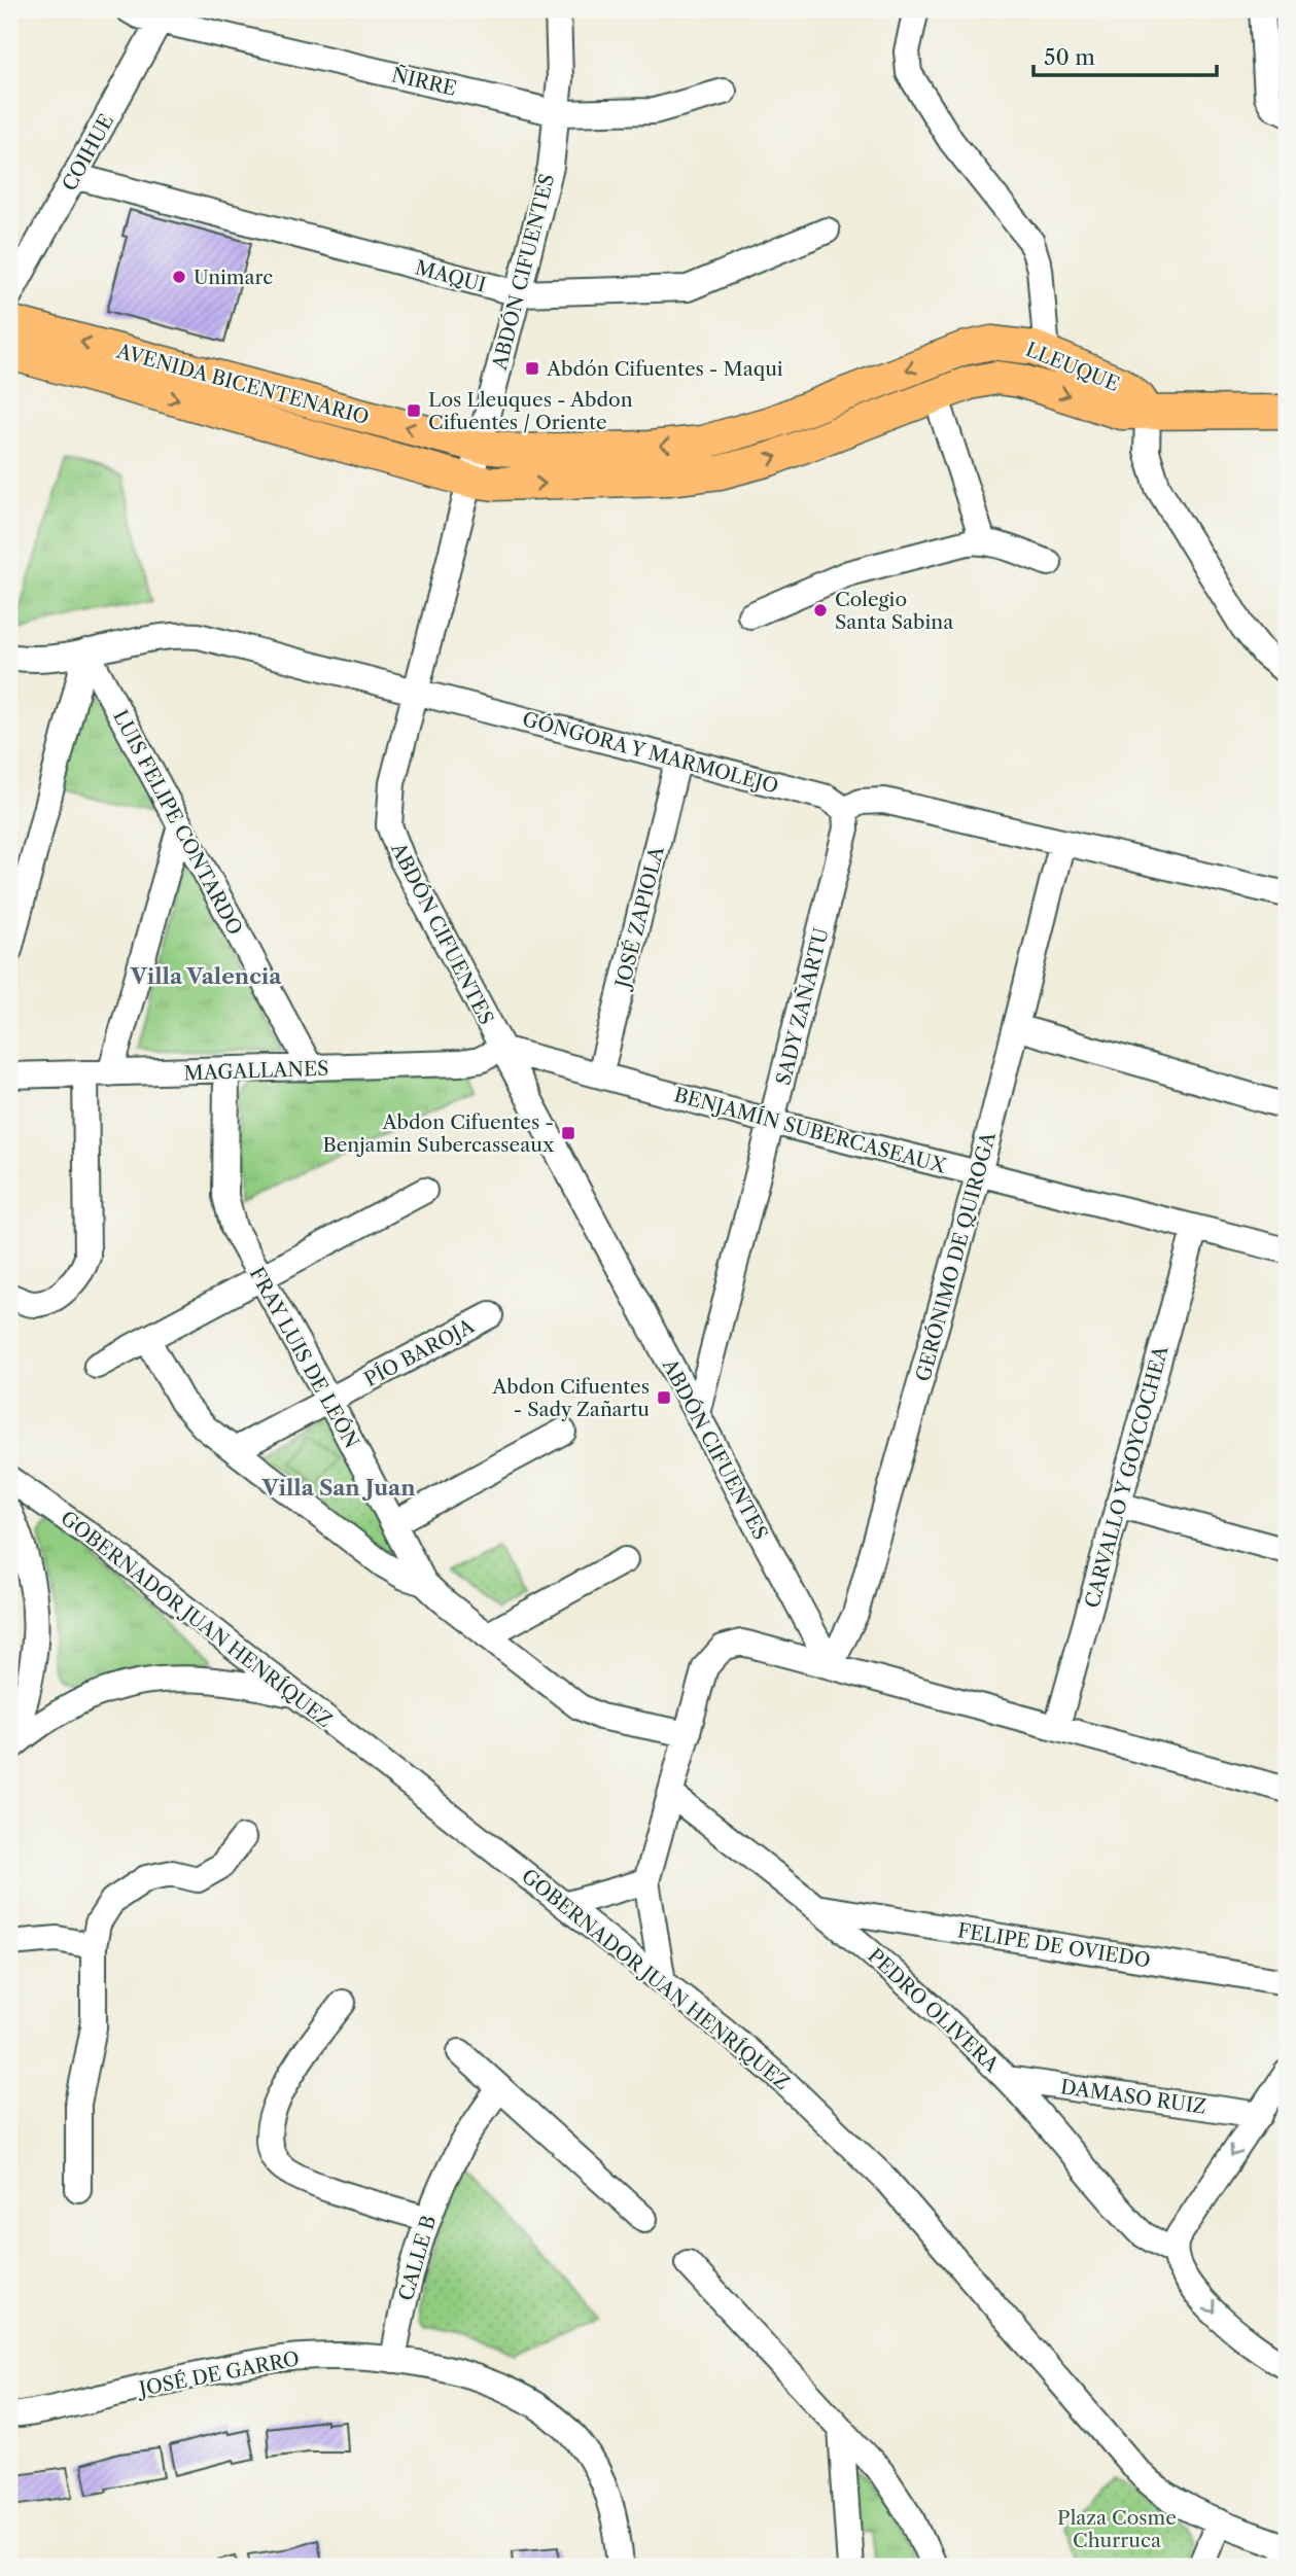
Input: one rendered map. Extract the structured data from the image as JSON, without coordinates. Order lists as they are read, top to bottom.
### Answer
{
  "streets": {
    "main road": ["LLEUQUE", "AVENIDA BICENTENARIO"],
    "street": [
      "ÑIRRE",
      "COIHUE",
      "ABDÓN CIFUENTES",
      "MAQUI",
      "GÓNGORA Y MARMOLEJO",
      "LUIS FELIPE CONTARDO",
      "JOSÉ ZAPIOLA",
      "SADY ZAÑARTU",
      "MAGALLANES",
      "BENJAMÍN SUBERCASEAUX",
      "GERÓNIMO DE QUIROGA",
      "PÍO BAROJA",
      "FRAY LUIS DE LEÓN",
      "CARVALLO Y GOYCOCHEA",
      "GOBERNADOR JUAN HENRÍQUEZ",
      "FELIPE DE OVIEDO",
      "PEDRO OLIVERA",
      "DAMASO RUIZ",
      "CALLE B",
      "JOSÉ DE GARRO"
    ]
  },
  "crossings": [
    ["ÑIRRE", "COIHUE"],
    ["ÑIRRE", "ABDÓN CIFUENTES"],
    ["COIHUE", "MAQUI"],
    ["ABDÓN CIFUENTES", "MAQUI"],
    ["ABDÓN CIFUENTES", "LLEUQUE"],
    ["ABDÓN CIFUENTES", "AVENIDA BICENTENARIO"],
    ["ABDÓN CIFUENTES", "GÓNGORA Y MARMOLEJO"],
    ["ABDÓN CIFUENTES", "SADY ZAÑARTU"],
    ["ABDÓN CIFUENTES", "MAGALLANES"],
    ["ABDÓN CIFUENTES", "BENJAMÍN SUBERCASEAUX"],
    ["ABDÓN CIFUENTES", "GERÓNIMO DE QUIROGA"],
    ["LLEUQUE", "AVENIDA BICENTENARIO"],
    ["GÓNGORA Y MARMOLEJO", "LUIS FELIPE CONTARDO"],
    ["GÓNGORA Y MARMOLEJO", "JOSÉ ZAPIOLA"],
    ["GÓNGORA Y MARMOLEJO", "SADY ZAÑARTU"],
    ["LUIS FELIPE CONTARDO", "MAGALLANES"],
    ["JOSÉ ZAPIOLA", "BENJAMÍN SUBERCASEAUX"],
    ["SADY ZAÑARTU", "BENJAMÍN SUBERCASEAUX"],
    ["MAGALLANES", "BENJAMÍN SUBERCASEAUX"],
    ["MAGALLANES", "FRAY LUIS DE LEÓN"],
    ["BENJAMÍN SUBERCASEAUX", "GERÓNIMO DE QUIROGA"],
    ["BENJAMÍN SUBERCASEAUX", "CARVALLO Y GOYCOCHEA"],
    ["PÍO BAROJA", "FRAY LUIS DE LEÓN"],
    ["FELIPE DE OVIEDO", "PEDRO OLIVERA"],
    ["PEDRO OLIVERA", "DAMASO RUIZ"],
    ["CALLE B", "JOSÉ DE GARRO"]
  ],
  "districts": ["Villa Valencia", "Villa San Juan"],
  "parks": ["Plaza Cosme Churruca"],
  "places": {
    "other": ["Unimarc", "Colegio Santa Sabina"],
    "transit": [
      "Abdón Cifuentes - Maqui",
      "Los Lleuques - Abdon Cifuentes / Oriente",
      "Abdon Cifuentes - Benjamin Subercasseaux",
      "Abdon Cifuentes - Sady Zañartu"
    ]
  },
  "scale_bar": "50 m"
}
